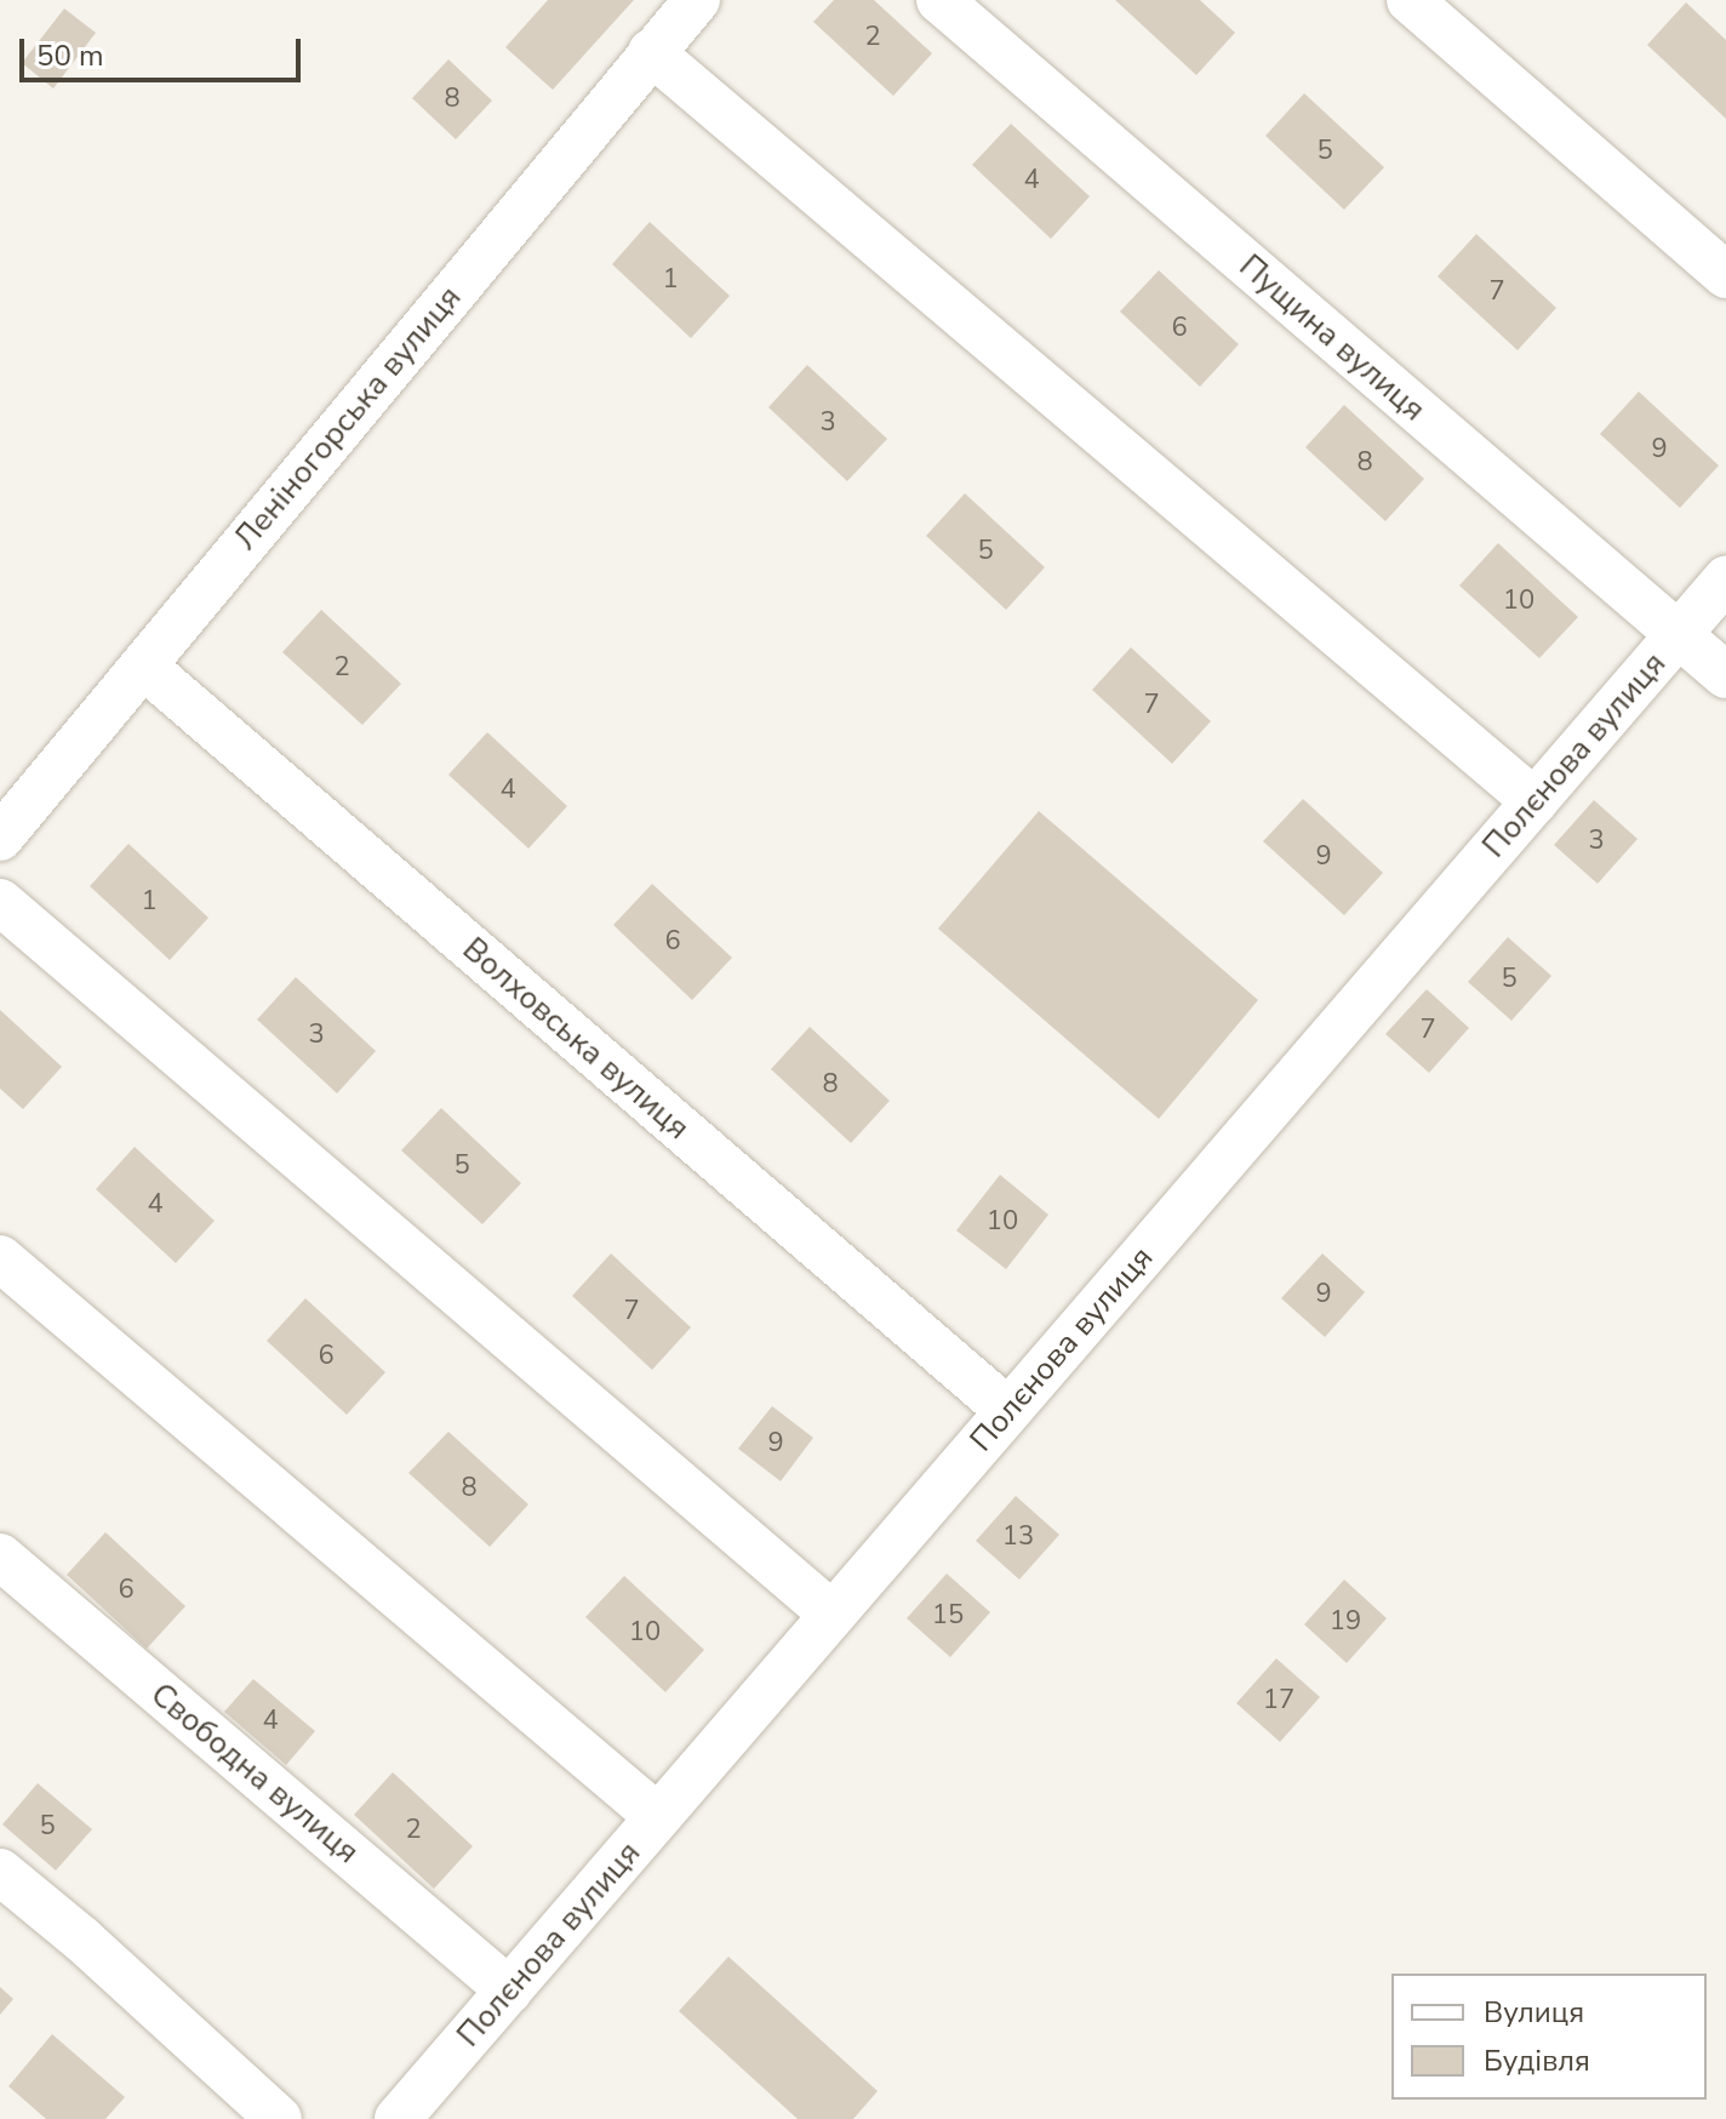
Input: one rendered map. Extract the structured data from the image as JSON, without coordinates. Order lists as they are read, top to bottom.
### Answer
{
  "streets": {
    "street": [
      "Пущина вулиця",
      "Леніногорська вулиця",
      "Полєнова вулиця",
      "Волховська вулиця",
      "Свободна вулиця"
    ]
  },
  "crossings": [
    ["Пущина вулиця", "Полєнова вулиця"],
    ["Леніногорська вулиця", "Волховська вулиця"],
    ["Полєнова вулиця", "Волховська вулиця"],
    ["Полєнова вулиця", "Свободна вулиця"]
  ],
  "house_numbers": [
    "2",
    "8",
    "5",
    "4",
    "1",
    "7",
    "6",
    "3",
    "9",
    "8",
    "5",
    "10",
    "2",
    "7",
    "4",
    "3",
    "9",
    "1",
    "6",
    "5",
    "7",
    "3",
    "8",
    "5",
    "4",
    "10",
    "9",
    "7",
    "6",
    "9",
    "8",
    "13",
    "6",
    "15",
    "19",
    "10",
    "17",
    "4",
    "5",
    "2"
  ],
  "legend": ["Вулиця", "Будівля"],
  "scale_bar": "50 m"
}
